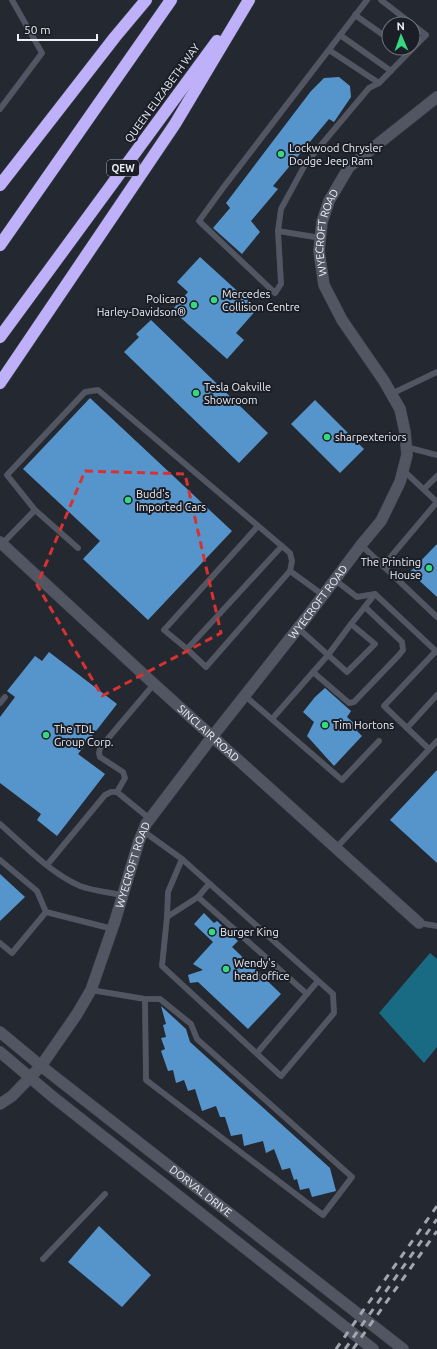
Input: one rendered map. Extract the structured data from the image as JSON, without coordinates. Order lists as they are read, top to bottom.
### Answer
{
  "streets": {
    "highway": ["QUEEN ELIZABETH WAY", "QEW"],
    "street": ["WYECROFT ROAD", "SINCLAIR ROAD", "DORVAL DRIVE"]
  },
  "crossings": [
    ["WYECROFT ROAD", "SINCLAIR ROAD"],
    ["WYECROFT ROAD", "DORVAL DRIVE"]
  ],
  "places": [
    "Lockwood Chrysler Dodge Jeep Ram",
    "Mercedes Collision Centre",
    "Policaro Harley-Davidson®",
    "Tesla Oakville Showroom",
    "sharpexteriors",
    "Budd's Imported Cars",
    "The Printing House",
    "Tim Hortons",
    "The TDL Group Corp.",
    "Burger King",
    "Wendy's head office"
  ],
  "scale_bar": "50 m",
  "north": "top"
}
